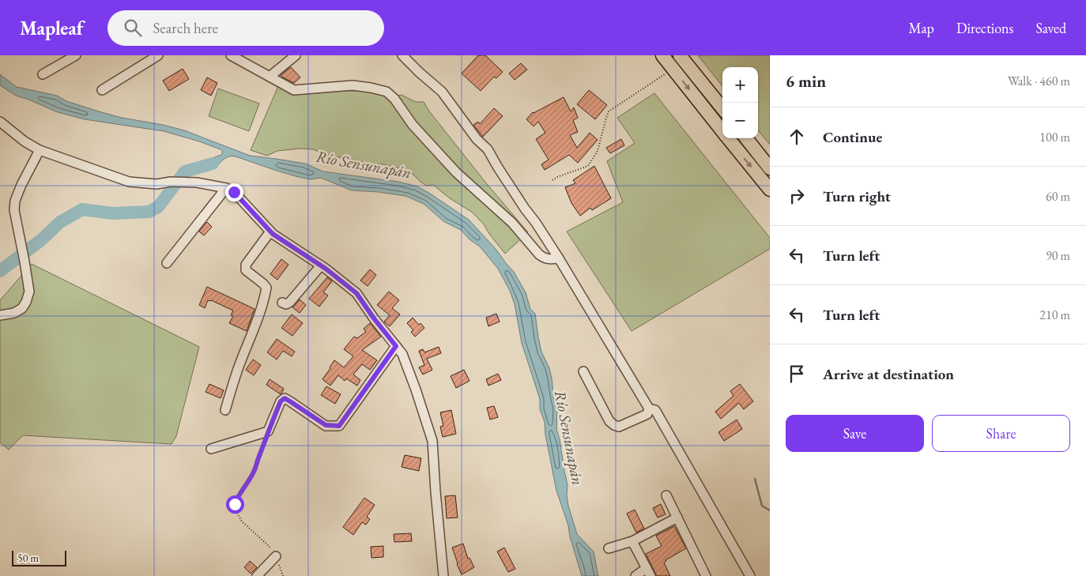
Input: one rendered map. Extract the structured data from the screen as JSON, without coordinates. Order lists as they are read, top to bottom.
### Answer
{
  "water": ["Río Sensunapán"],
  "scale_bar": "50 m",
  "page": {
    "header": "Mapleaf",
    "search": "Search here",
    "nav": ["Map", "Directions", "Saved"],
    "heading": ["6 min", "Walk · 460 m"],
    "map_buttons": ["+", "−"],
    "list": [
      ["Continue", "100 m"],
      ["Turn right", "60 m"],
      ["Turn left", "90 m"],
      ["Turn left", "210 m"],
      "Arrive at destination"
    ],
    "buttons": ["Save", "Share"],
    "scale": "50 m"
  }
}
